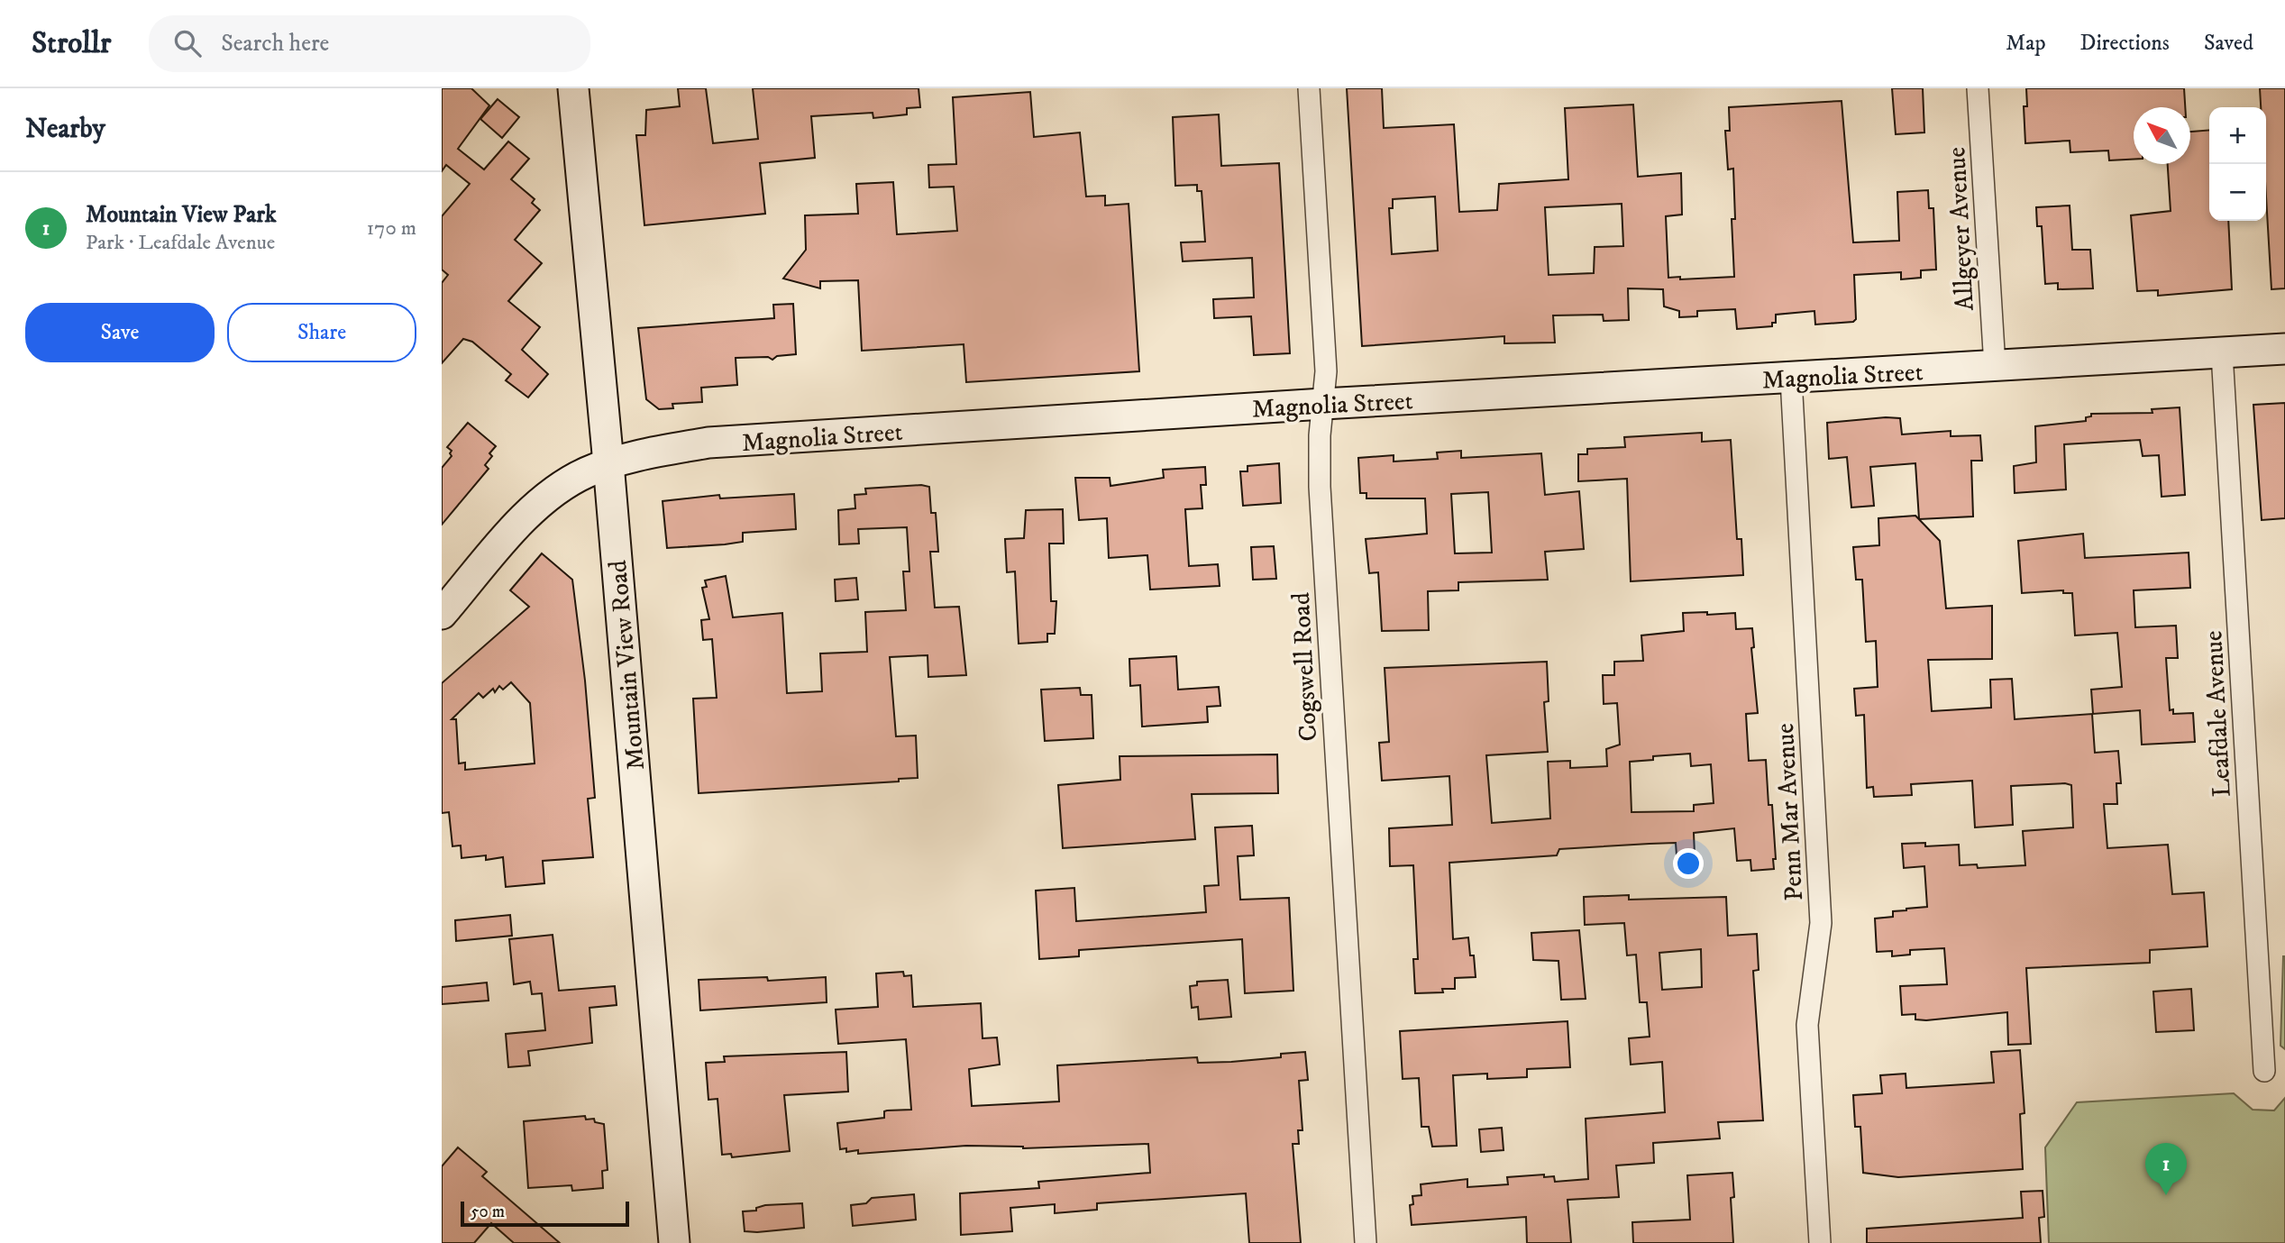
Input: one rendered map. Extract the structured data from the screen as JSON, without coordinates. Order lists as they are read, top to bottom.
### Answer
{
  "streets": {
    "street": [
      "Allgeyer Avenue",
      "Magnolia Street",
      "Mountain View Road",
      "Cogswell Road",
      "Leafdale Avenue",
      "Penn Mar Avenue"
    ]
  },
  "crossings": [
    ["Allgeyer Avenue", "Magnolia Street"],
    ["Magnolia Street", "Mountain View Road"],
    ["Magnolia Street", "Cogswell Road"],
    ["Magnolia Street", "Leafdale Avenue"],
    ["Magnolia Street", "Penn Mar Avenue"]
  ],
  "scale_bar": "50 m",
  "north": "top left",
  "page": {
    "header": "Strollr",
    "search": "Search here",
    "nav": ["Map", "Directions", "Saved"],
    "heading": "Nearby",
    "map_buttons": ["+", "−"],
    "list": [
      {
        "mark": "1",
        "name": "Mountain View Park",
        "note": "Park · Leafdale Avenue",
        "value": "170 m"
      }
    ],
    "buttons": ["Save", "Share"],
    "pins": "1",
    "scale": "50 m"
  }
}
